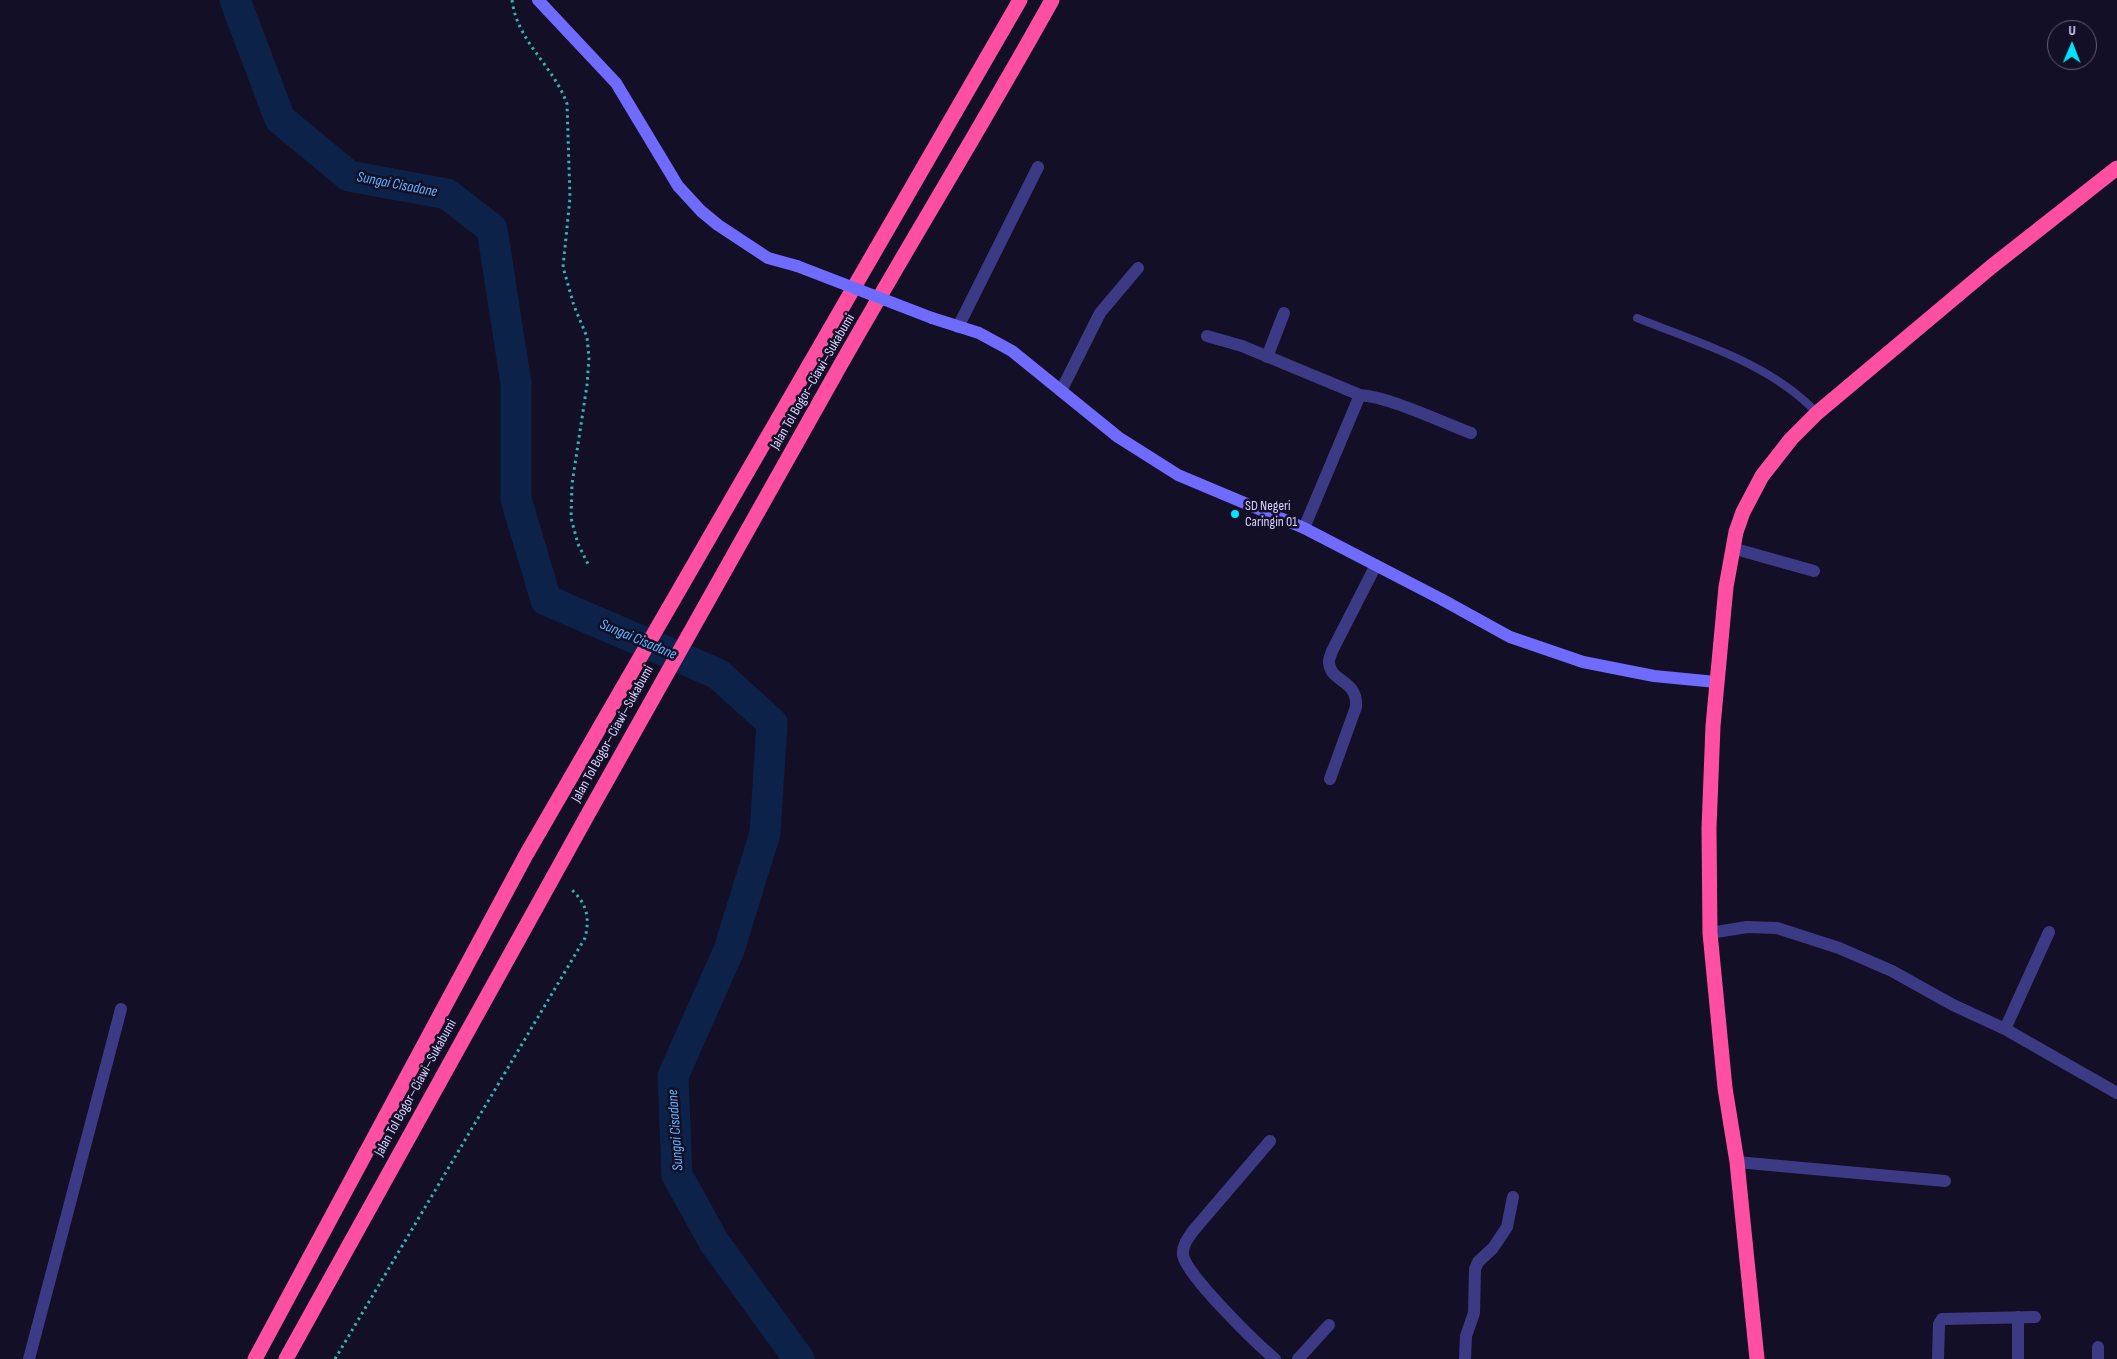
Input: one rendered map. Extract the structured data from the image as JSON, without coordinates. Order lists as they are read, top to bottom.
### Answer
{
  "streets": {
    "highway": ["Jalan Tol Bogor–Ciawi–Sukabumi"]
  },
  "water": ["Sungai Cisadane"],
  "places": ["SD Negeri Caringin 01"],
  "north": "top"
}
